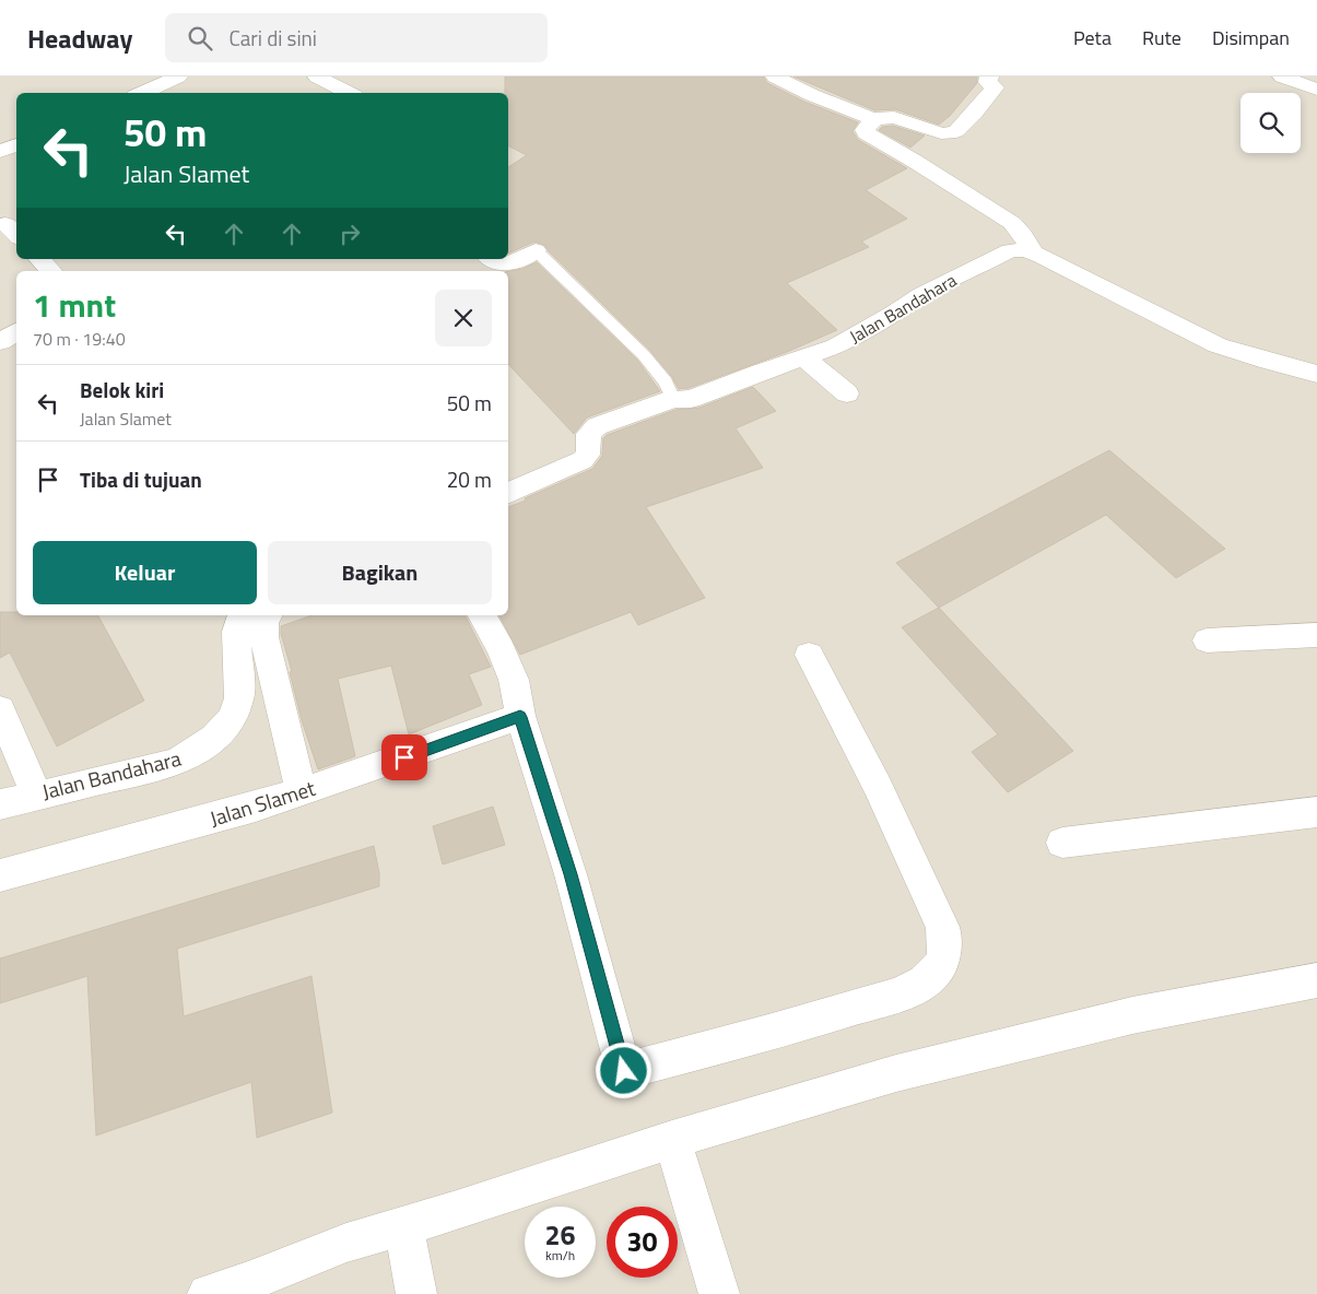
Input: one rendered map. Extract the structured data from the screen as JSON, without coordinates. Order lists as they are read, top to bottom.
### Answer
{
  "streets": {
    "street": ["Jalan Bandahara", "Jalan Slamet"]
  },
  "page": {
    "header": "Headway",
    "search": "Cari di sini",
    "nav": ["Peta", "Rute", "Disimpan"],
    "turn": ["50 m", "Jalan Slamet"],
    "heading": ["1 mnt", "70 m · 19:40"],
    "list": [
      {
        "name": "Belok kiri",
        "note": "Jalan Slamet",
        "value": "50 m"
      },
      {
        "name": "Tiba di tujuan",
        "value": "20 m"
      }
    ],
    "buttons": ["Keluar", "Bagikan"],
    "speed": "26 km/h",
    "limit": "30"
  }
}
